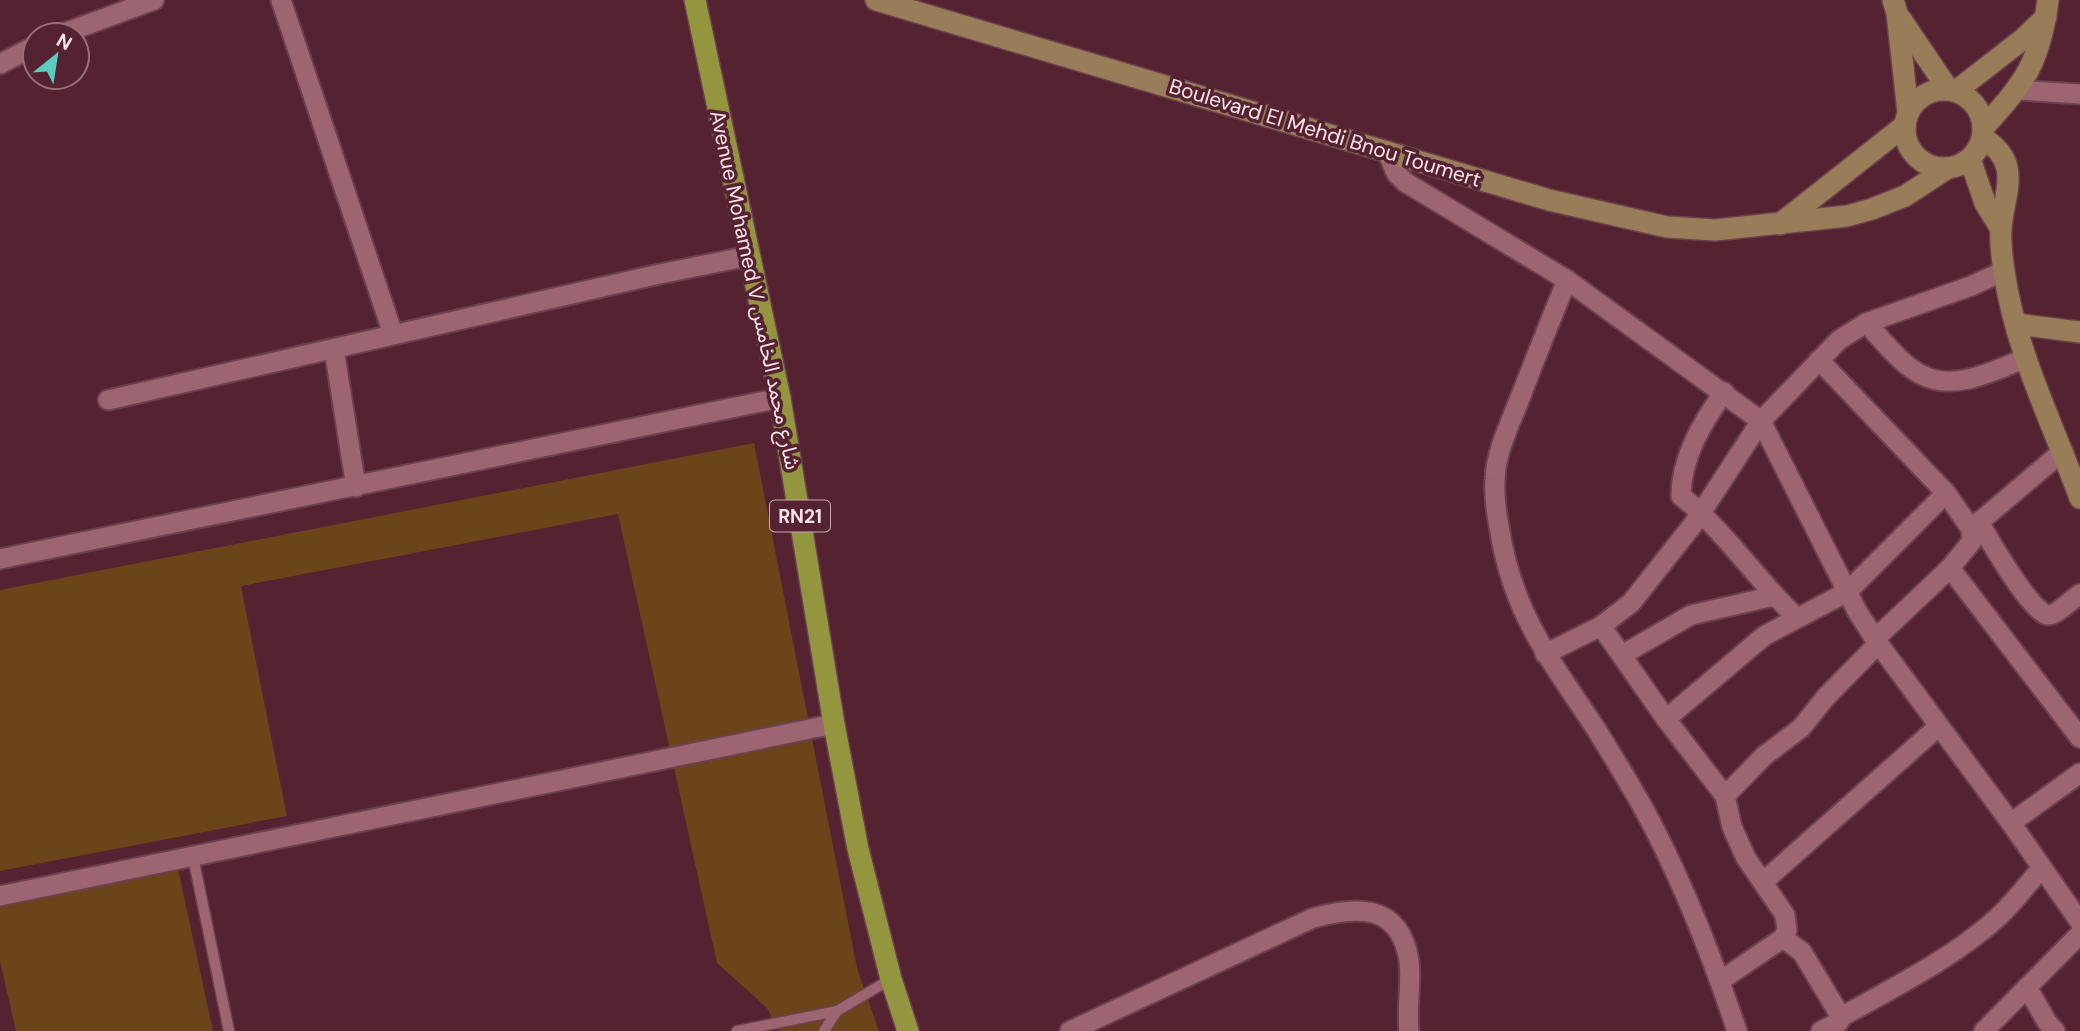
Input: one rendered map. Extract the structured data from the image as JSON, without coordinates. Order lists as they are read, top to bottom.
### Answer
{
  "streets": {
    "main road": ["Boulevard El Mehdi Bnou Toumert", "Avenue Mohamed V شارع محمد الخامس", "RN21"]
  },
  "north": "top right"
}
